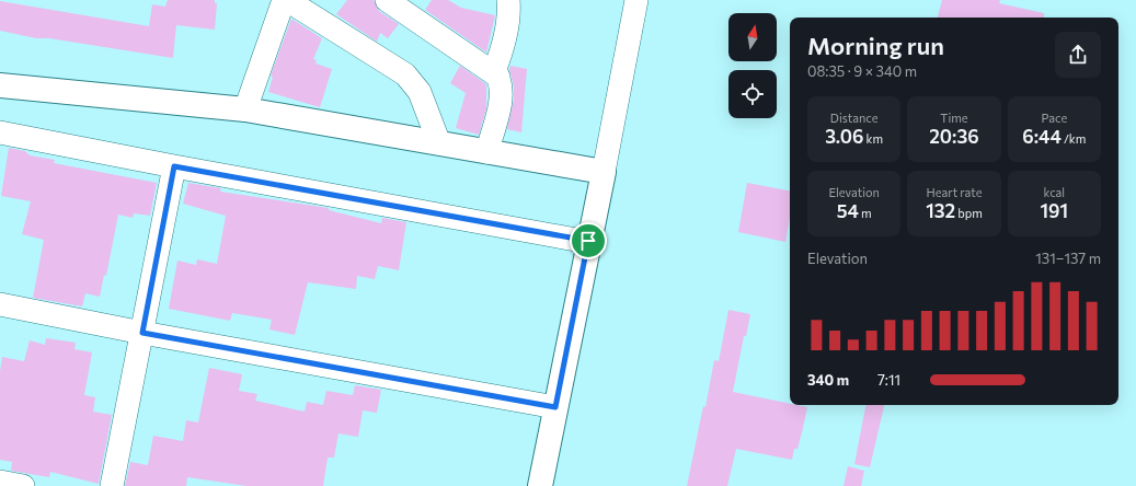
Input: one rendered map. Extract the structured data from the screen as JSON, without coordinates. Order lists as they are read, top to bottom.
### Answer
{
  "north": "top",
  "page": {
    "heading": ["Morning run", "08:35 · 9 × 340 m"],
    "stats": [
      ["Distance", "3.06 km"],
      ["Time", "20:36"],
      ["Pace", "6:44 /km"],
      ["Elevation", "54 m"],
      ["Heart rate", "132 bpm"],
      ["kcal", "191"]
    ],
    "chart": ["Elevation", "131–137 m"],
    "list": [
      {
        "name": "340 m",
        "note": "7:11"
      }
    ]
  }
}
